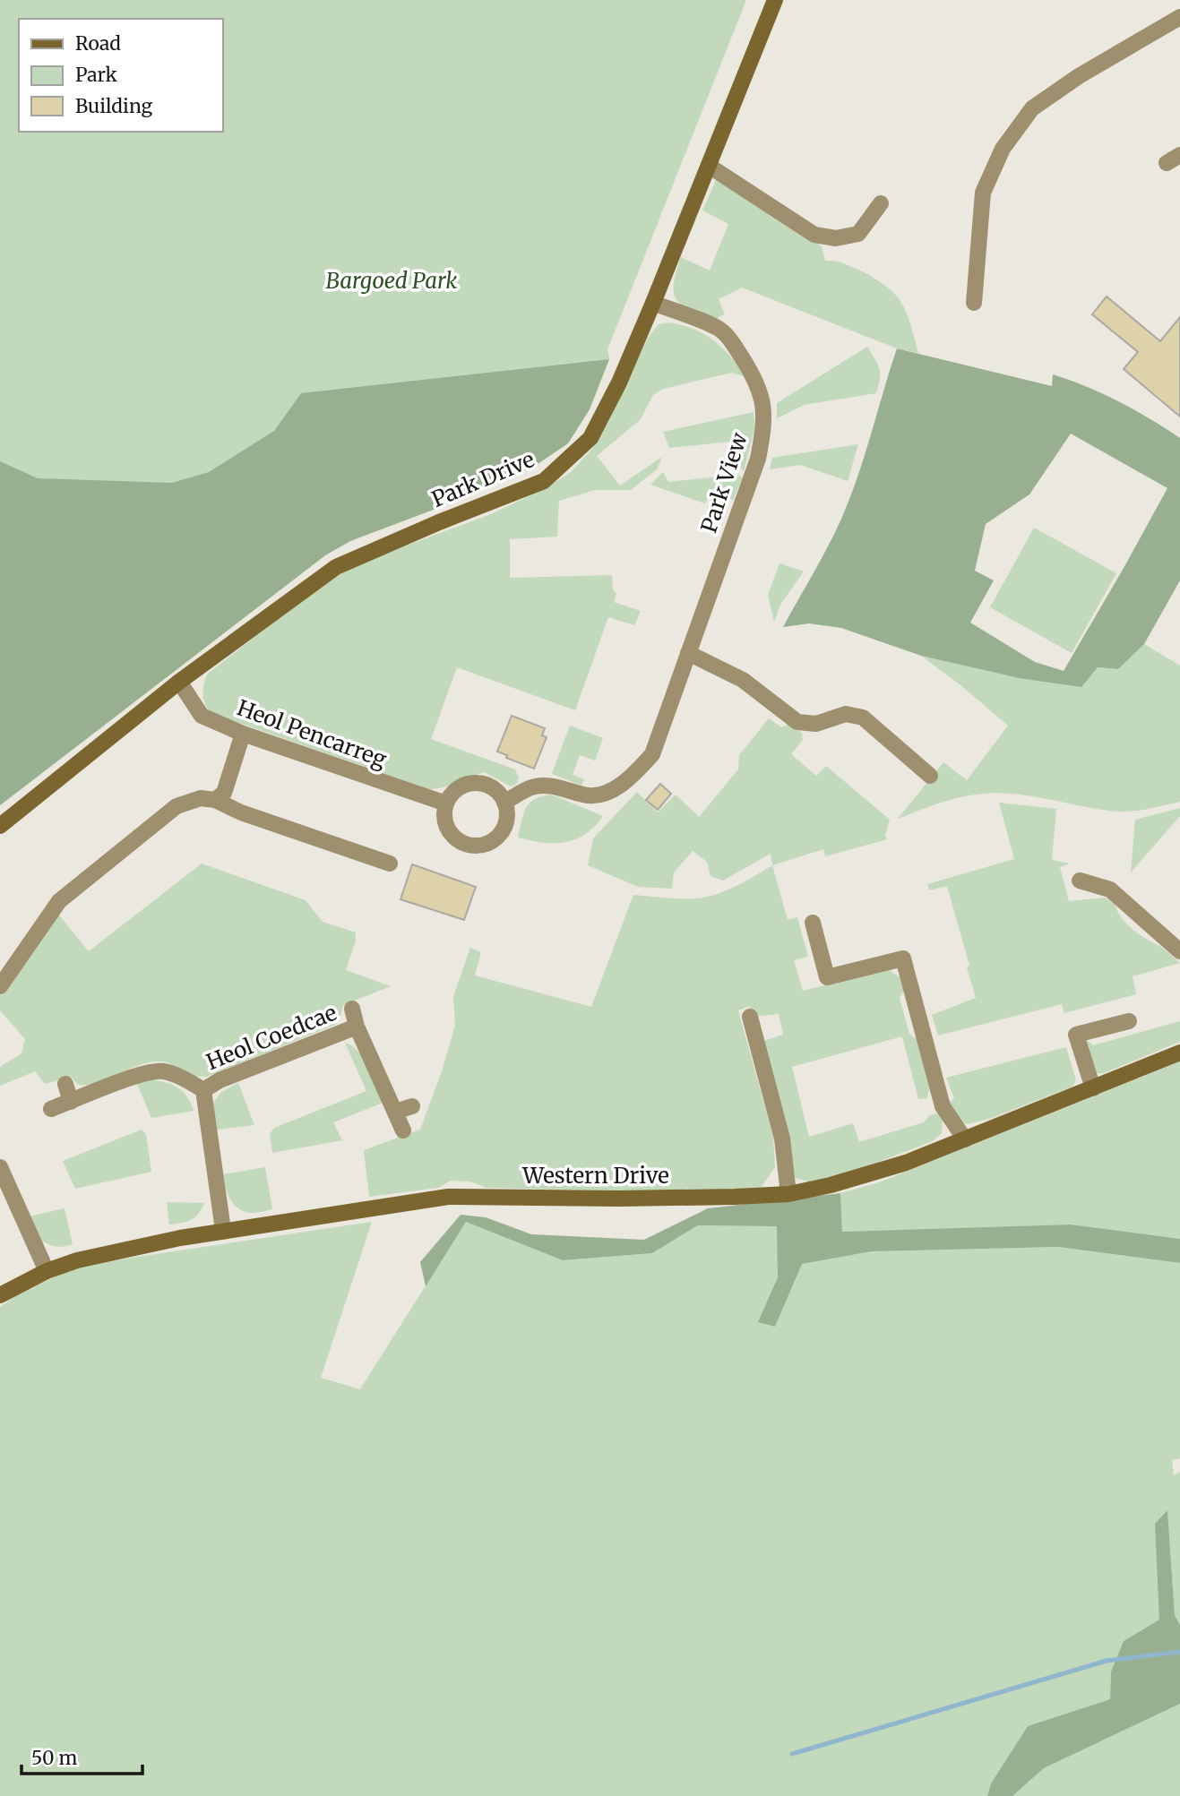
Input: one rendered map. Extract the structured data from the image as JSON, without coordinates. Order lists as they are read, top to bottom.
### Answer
{
  "streets": {
    "street": [
      "Park Drive",
      "Park View",
      "Heol Pencarreg",
      "Heol Coedcae",
      "Western Drive"
    ]
  },
  "crossings": [
    ["Park Drive", "Park View"],
    ["Park Drive", "Heol Pencarreg"],
    ["Park View", "Heol Pencarreg"],
    ["Heol Coedcae", "Western Drive"]
  ],
  "parks": ["Bargoed Park"],
  "legend": ["Road", "Park", "Building"],
  "scale_bar": "50 m"
}
